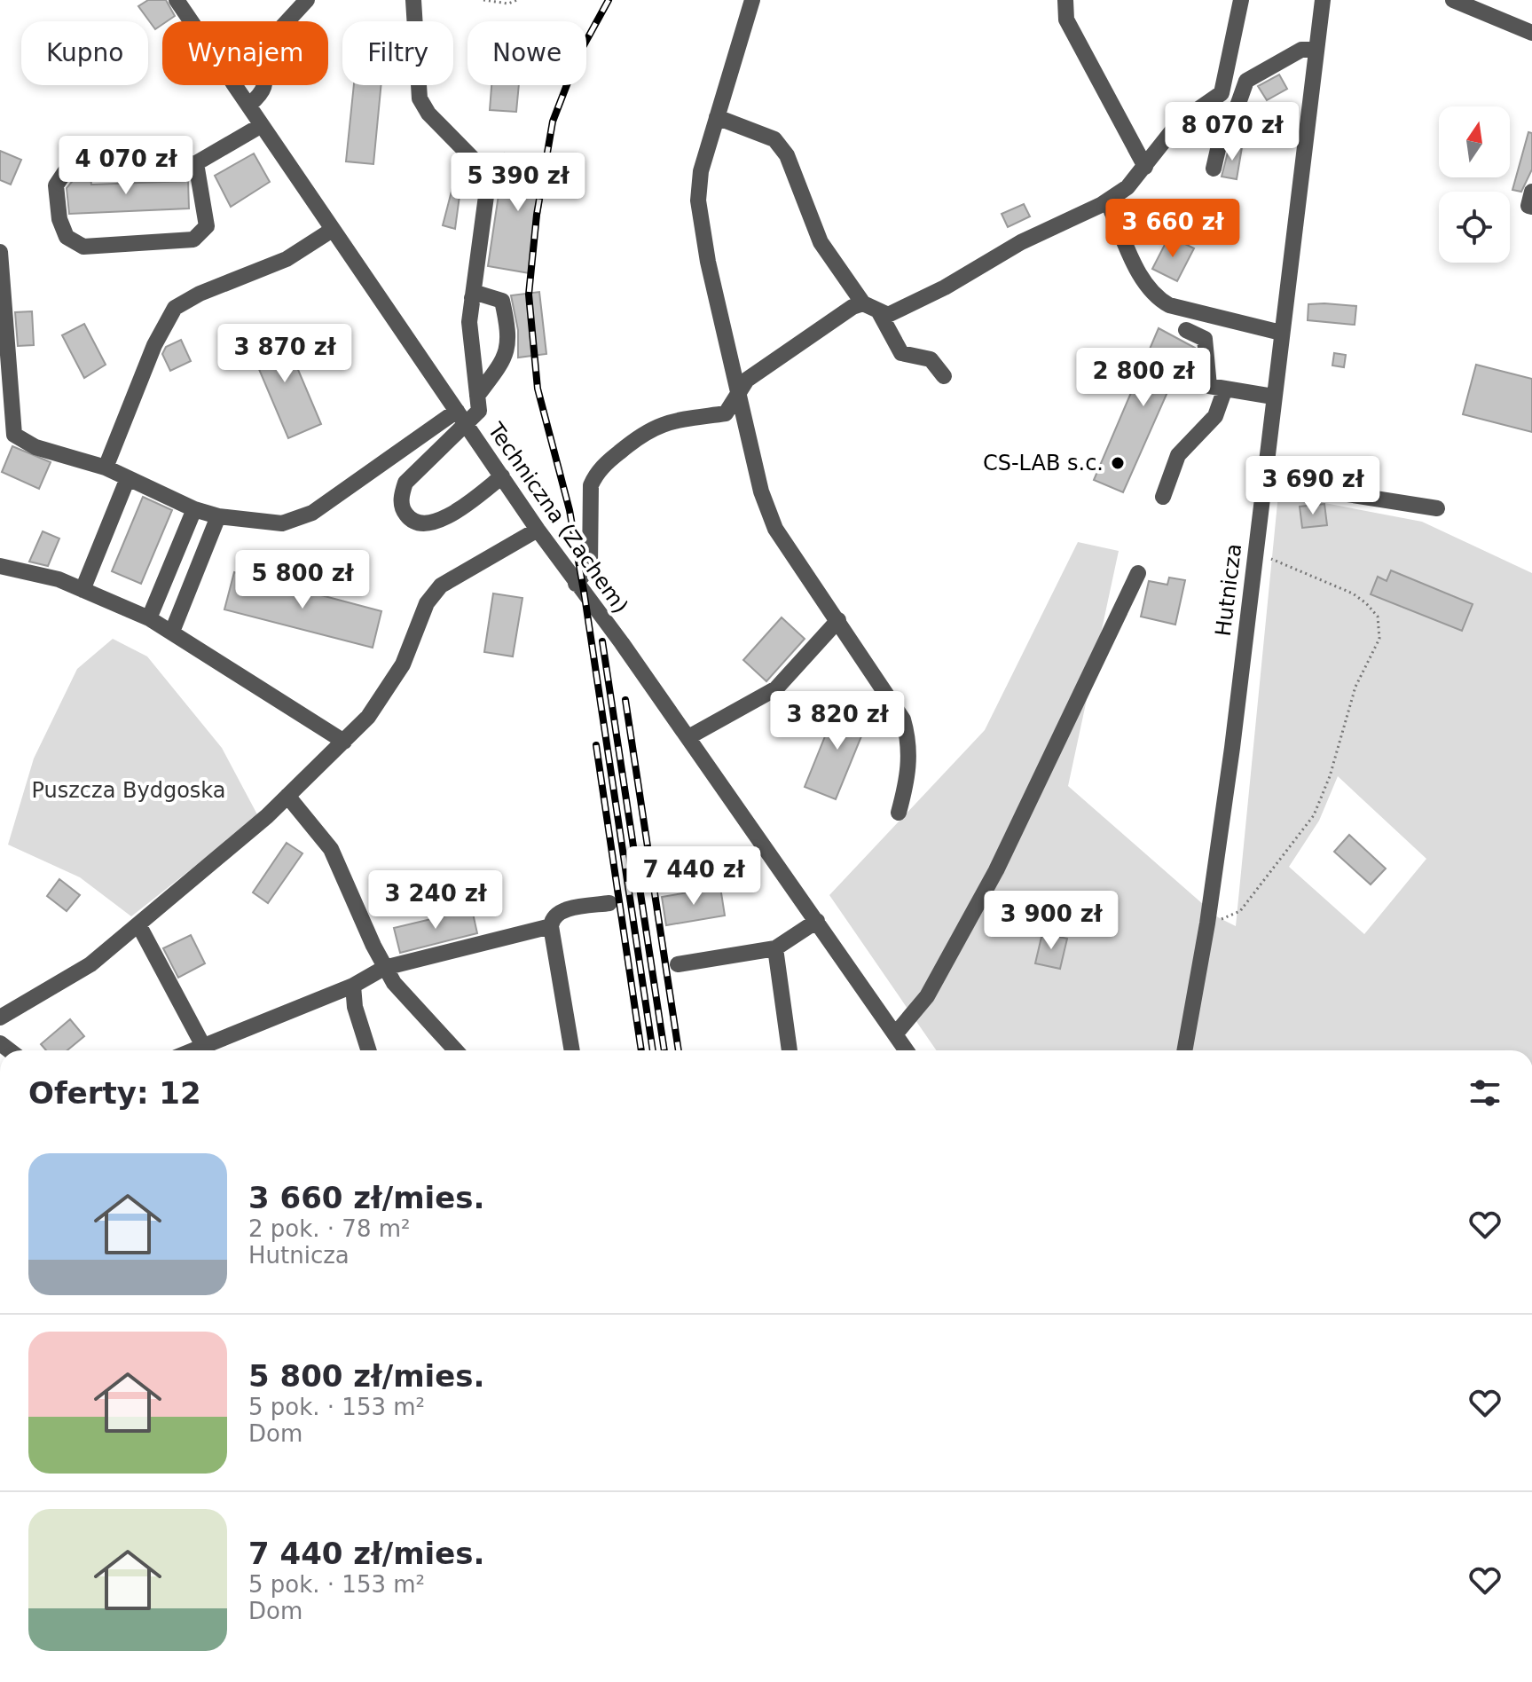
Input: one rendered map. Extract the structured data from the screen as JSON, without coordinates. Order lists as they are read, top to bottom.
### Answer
{
  "streets": {
    "street": ["Techniczna (Zachem)", "Hutnicza"]
  },
  "parks": ["Puszcza Bydgoska"],
  "places": ["CS-LAB s.c."],
  "north": "top",
  "page": {
    "chip": [
      "Kupno",
      "Wynajem",
      "Filtry",
      "Nowe"
    ],
    "price": [
      "8 070 zł",
      "4 070 zł",
      "5 390 zł",
      "3 660 zł",
      "3 870 zł",
      "2 800 zł",
      "3 690 zł",
      "5 800 zł",
      "3 820 zł",
      "7 440 zł",
      "3 240 zł",
      "3 900 zł"
    ],
    "heading": "Oferty: 12",
    "list": [
      {
        "name": "3 660 zł/mies.",
        "note": "2 pok. · 78 m² · Hutnicza"
      },
      {
        "name": "5 800 zł/mies.",
        "note": "5 pok. · 153 m² · Dom"
      },
      {
        "name": "7 440 zł/mies.",
        "note": "5 pok. · 153 m² · Dom"
      }
    ]
  }
}
